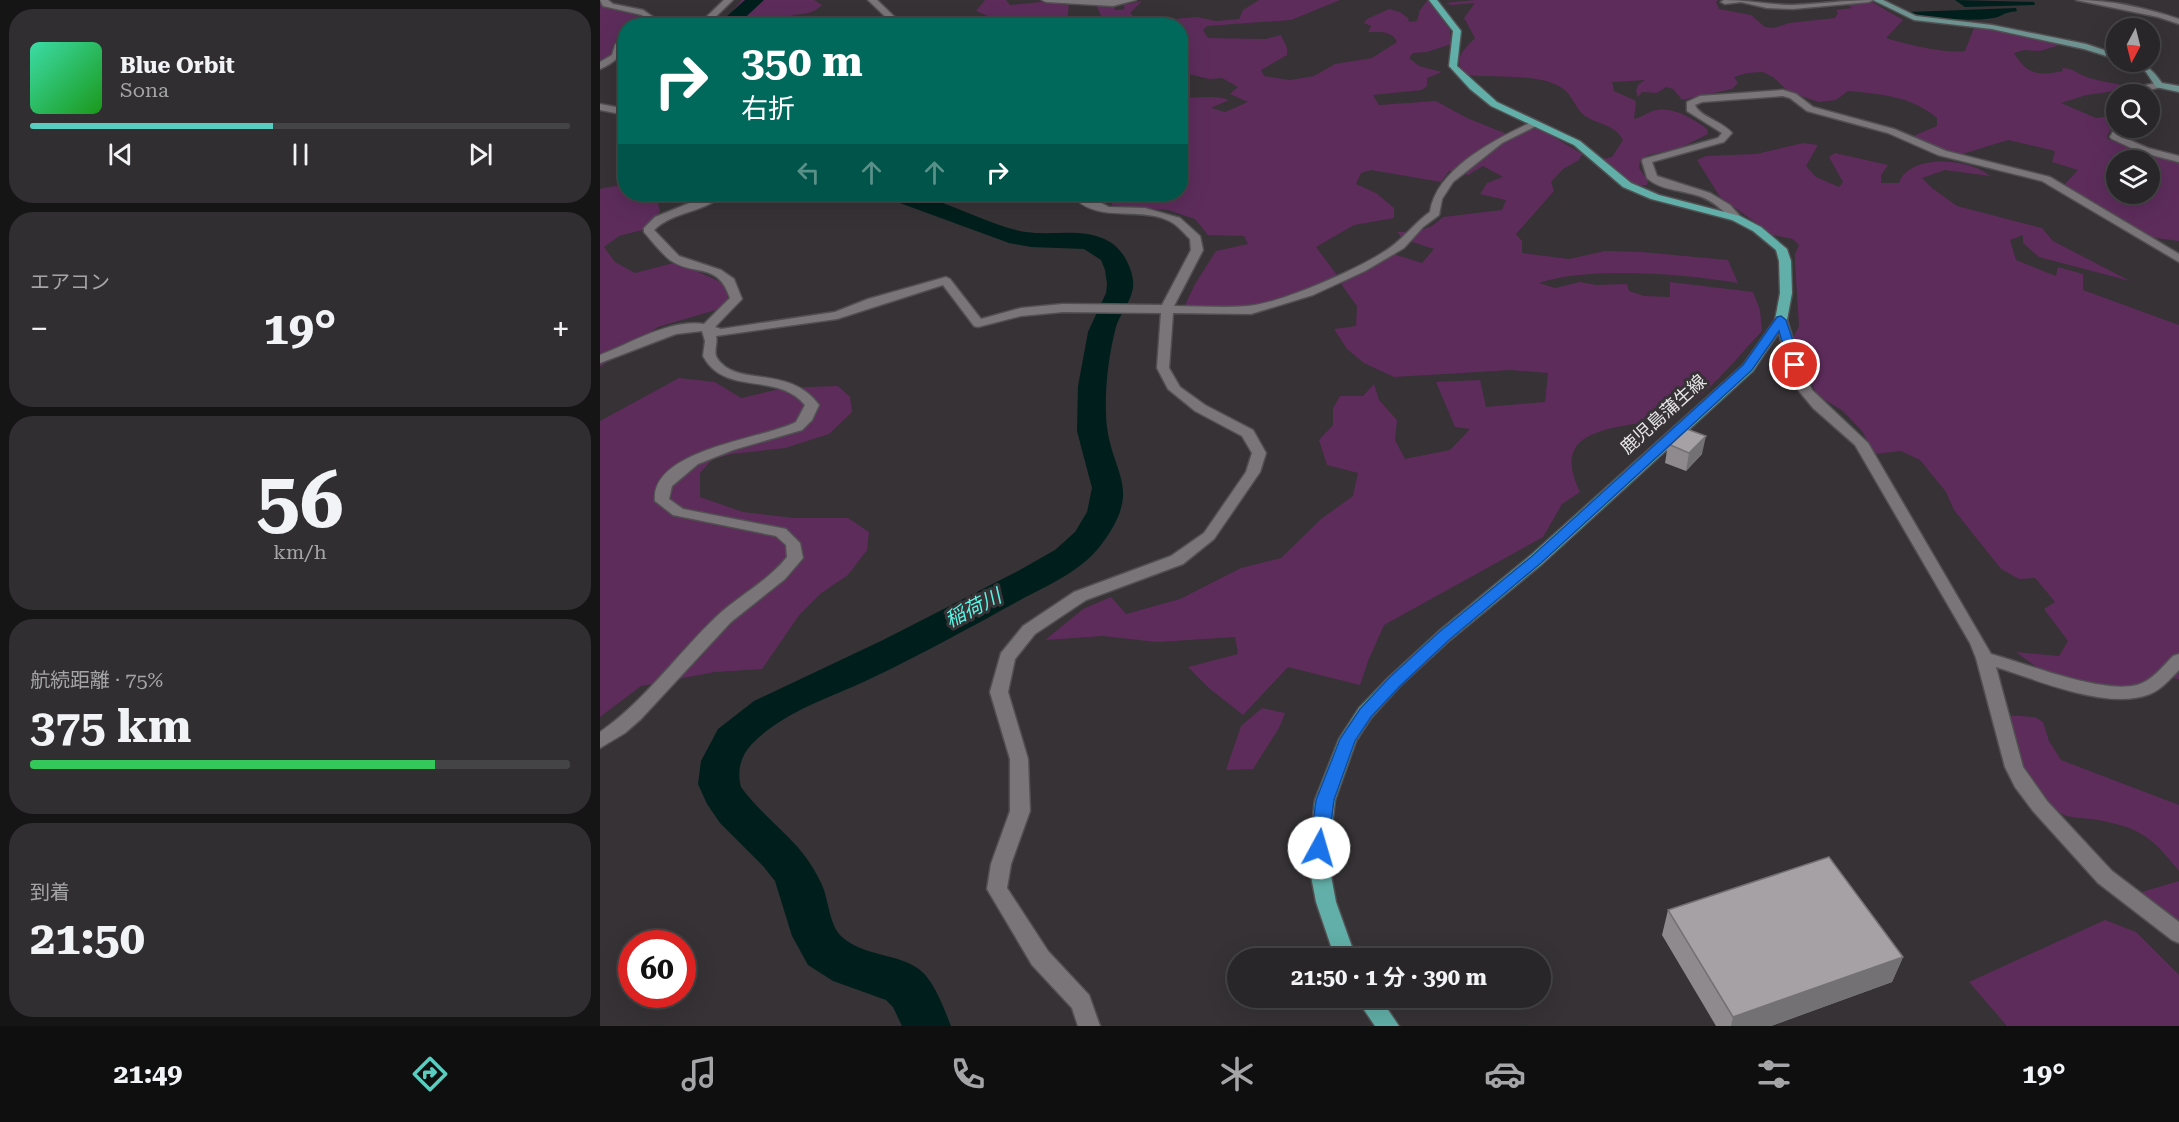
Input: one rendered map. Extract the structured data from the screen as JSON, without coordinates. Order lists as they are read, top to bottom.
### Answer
{
  "streets": {
    "main road": ["鹿児島蒲生線"]
  },
  "water": ["稲荷川"],
  "north": "bottom",
  "page": {
    "turn": ["350 m", "右折"],
    "song": ["Blue Orbit", "Sona"],
    "tile": [
      "エアコン",
      ["56", "km/h"],
      ["航続距離 · 75%", "375 km"],
      ["到着", "21:50"]
    ],
    "heat": ["−", "19°", "+"],
    "limit": "60",
    "trip": "21:50 · 1 分 · 390 m",
    "tabs": ["21:49", "19°"]
  }
}
